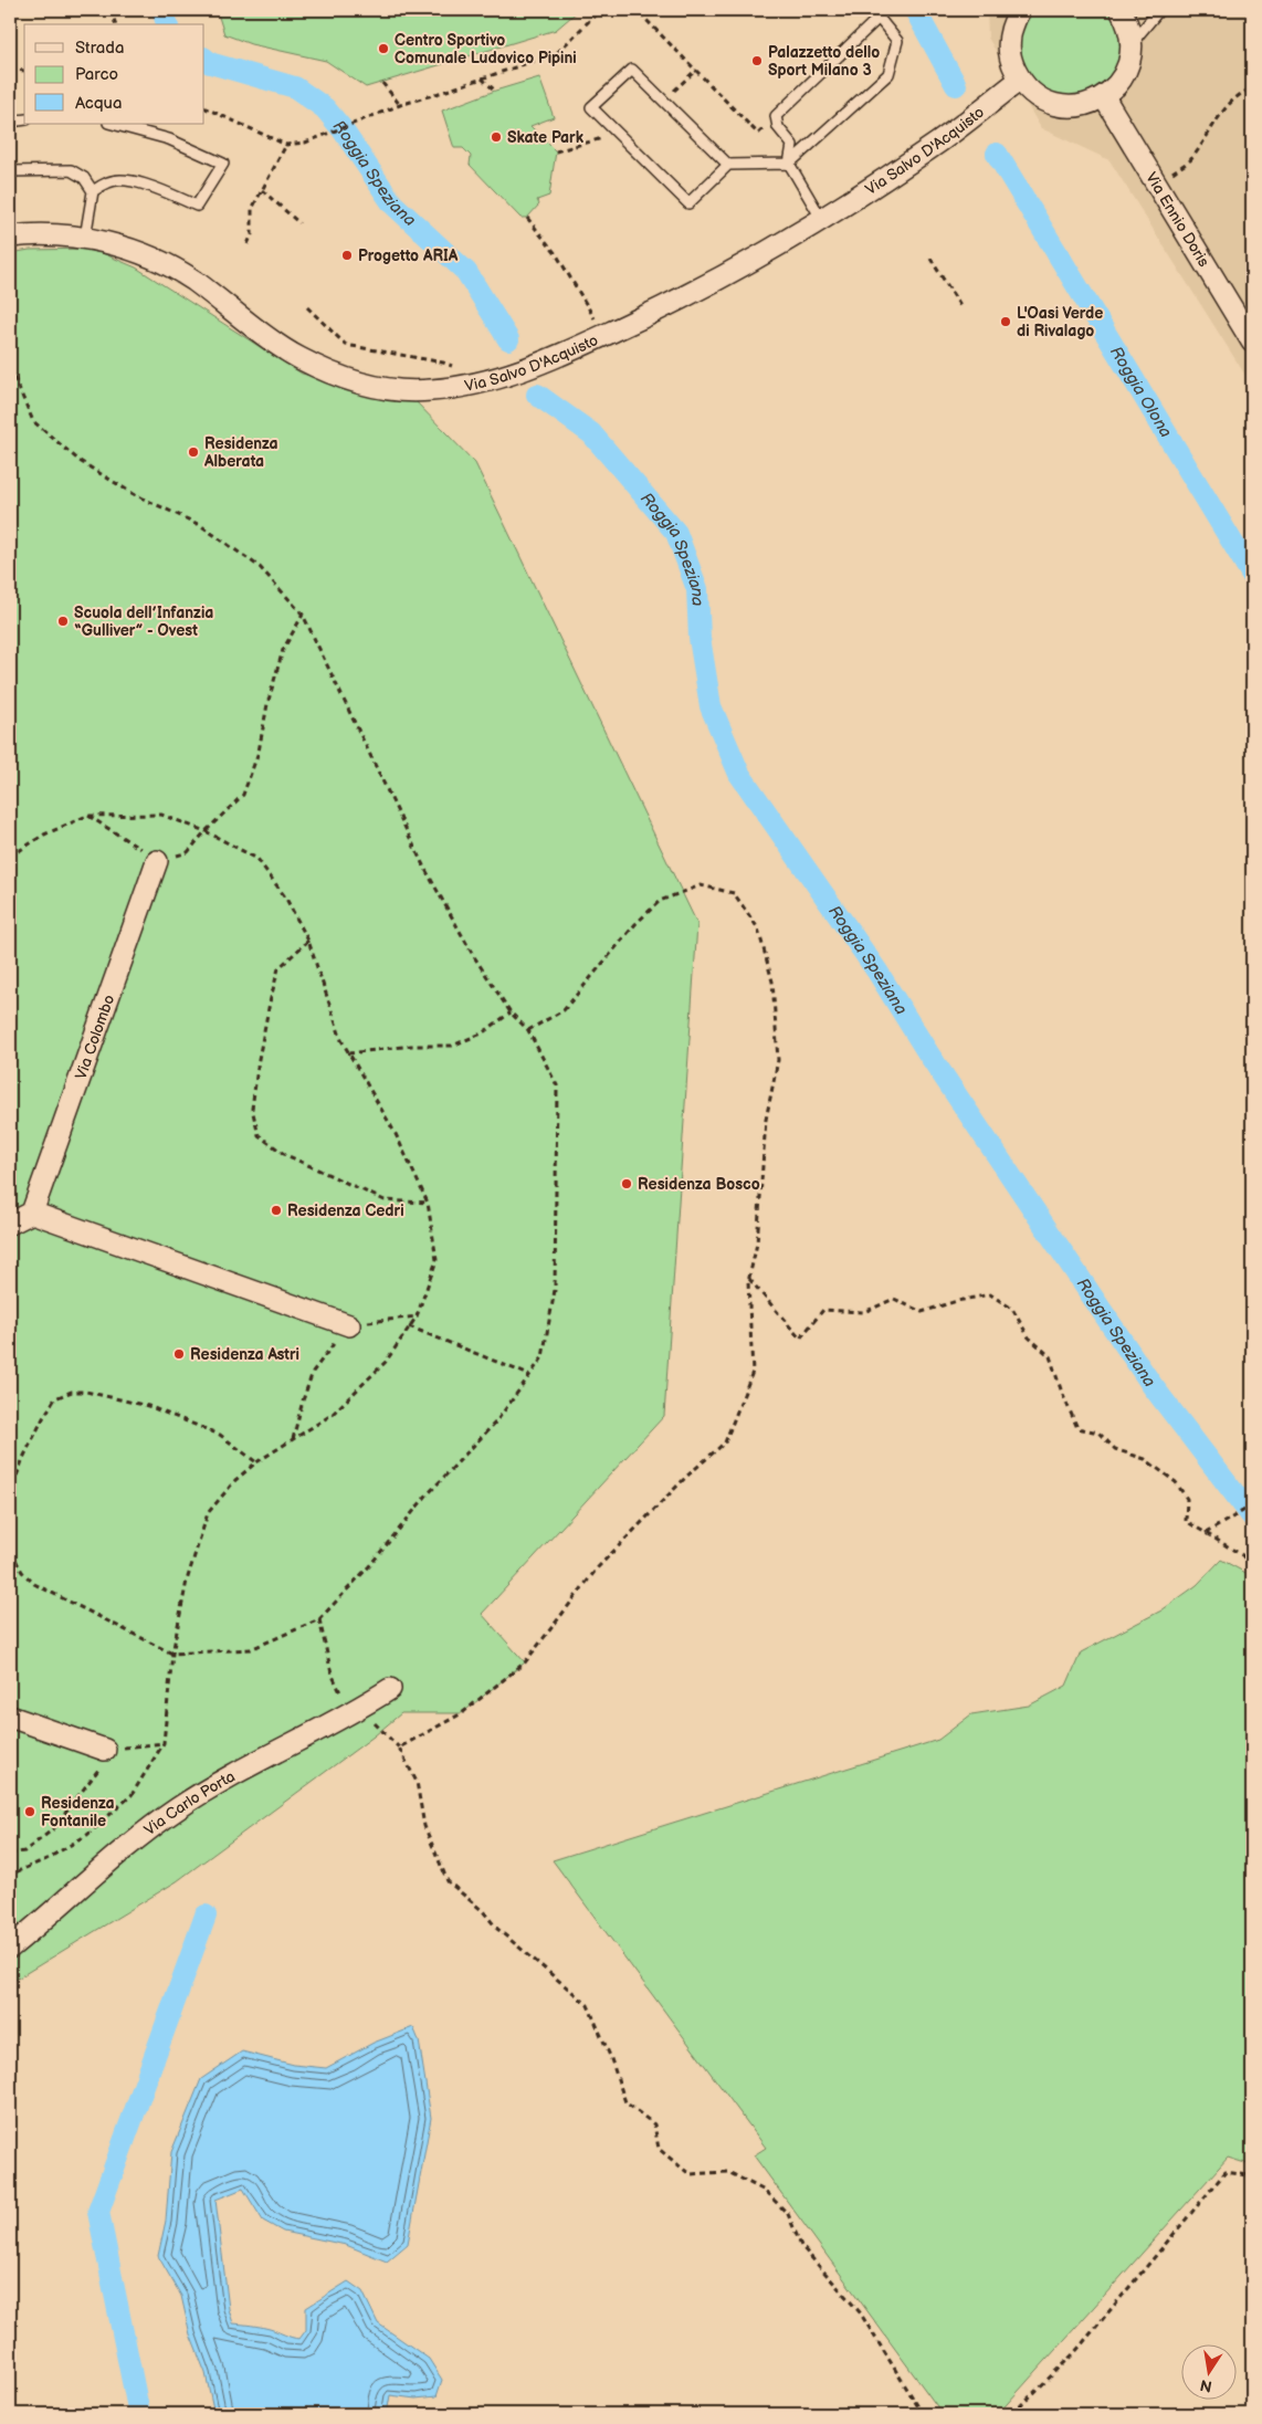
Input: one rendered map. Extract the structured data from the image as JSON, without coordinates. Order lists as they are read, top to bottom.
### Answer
{
  "streets": {
    "street": [
      "Via Salvo D'Acquisto",
      "Via Ennio Doris",
      "Via Colombo",
      "Via Carlo Porta"
    ]
  },
  "water": ["Roggia Speziana", "Roggia Olona"],
  "places": [
    "Centro Sportivo Comunale Ludovico Pipini",
    "Palazzetto dello Sport Milano 3",
    "Skate Park",
    "Progetto ARIA",
    "L'Oasi Verde di Rivalago",
    "Residenza Alberata",
    "Scuola dell’Infanzia “Gulliver” - Ovest",
    "Residenza Bosco",
    "Residenza Cedri",
    "Residenza Astri",
    "Residenza Fontanile"
  ],
  "legend": ["Strada", "Parco", "Acqua"],
  "north": "bottom"
}
